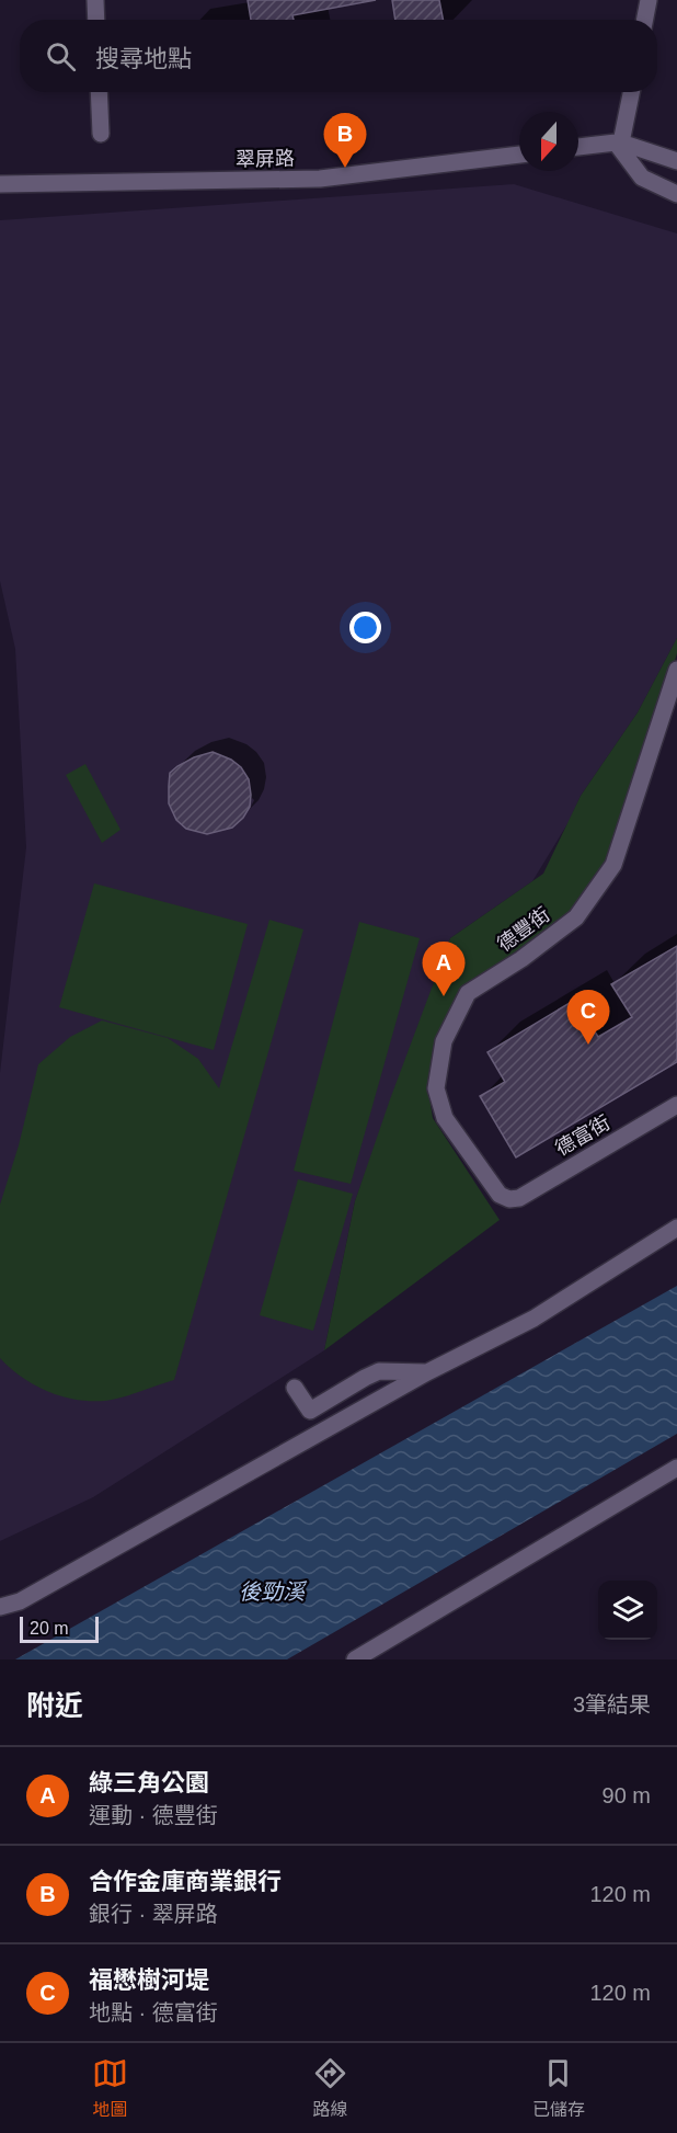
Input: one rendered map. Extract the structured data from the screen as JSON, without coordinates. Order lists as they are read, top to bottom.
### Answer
{
  "streets": {
    "street": ["翠屏路", "德豐街", "德富街"]
  },
  "crossings": [
    ["德豐街", "德富街"]
  ],
  "water": ["後勁溪"],
  "scale_bar": "20 m",
  "north": "bottom",
  "page": {
    "search": "搜尋地點",
    "pins": ["B", "A", "C"],
    "scale": "20 m",
    "heading": ["附近", "3筆結果"],
    "list": [
      {
        "mark": "A",
        "name": "綠三角公園",
        "note": "運動 · 德豐街",
        "value": "90 m"
      },
      {
        "mark": "B",
        "name": "合作金庫商業銀行",
        "note": "銀行 · 翠屏路",
        "value": "120 m"
      },
      {
        "mark": "C",
        "name": "福懋樹河堤",
        "note": "地點 · 德富街",
        "value": "120 m"
      }
    ],
    "nav": ["地圖", "路線", "已儲存"]
  }
}
